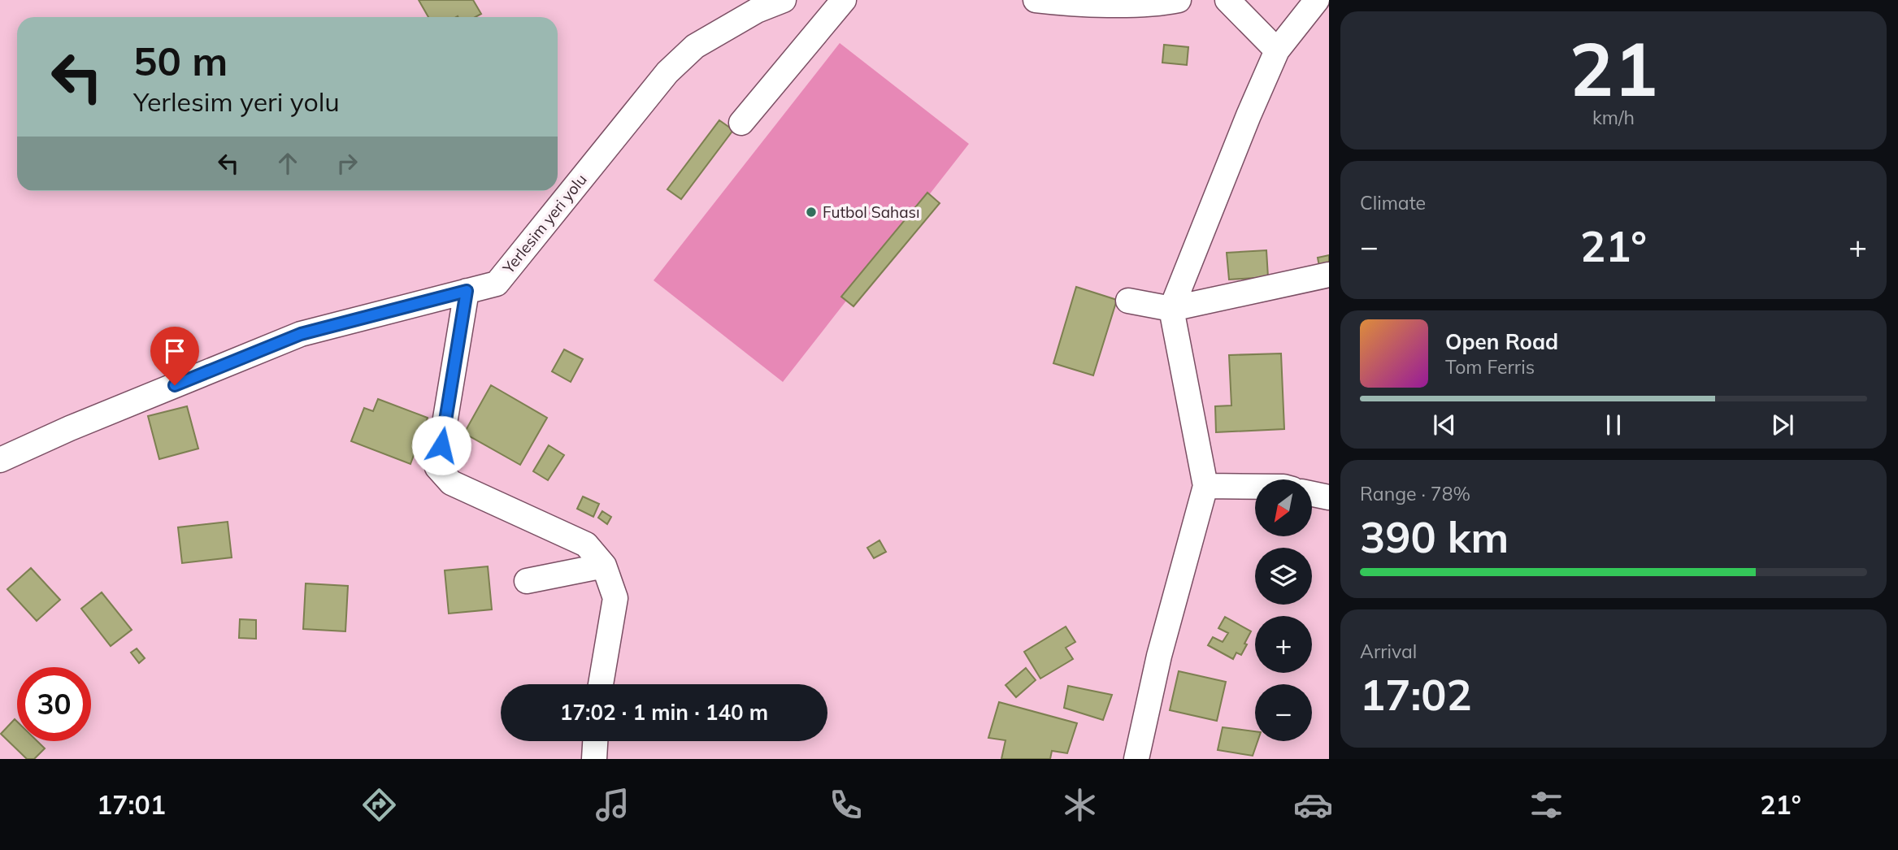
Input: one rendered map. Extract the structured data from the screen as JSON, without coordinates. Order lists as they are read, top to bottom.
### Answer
{
  "streets": {
    "street": ["Yerlesim yeri yolu"]
  },
  "places": ["Futbol Sahası"],
  "north": "bottom left",
  "page": {
    "tile": [
      ["21", "km/h"],
      "Climate",
      ["Range · 78%", "390 km"],
      ["Arrival", "17:02"]
    ],
    "turn": ["50 m", "Yerlesim yeri yolu"],
    "heat": ["−", "21°", "+"],
    "song": ["Open Road", "Tom Ferris"],
    "map_buttons": ["+", "−"],
    "limit": "30",
    "trip": "17:02 · 1 min · 140 m",
    "tabs": ["17:01", "21°"]
  }
}
